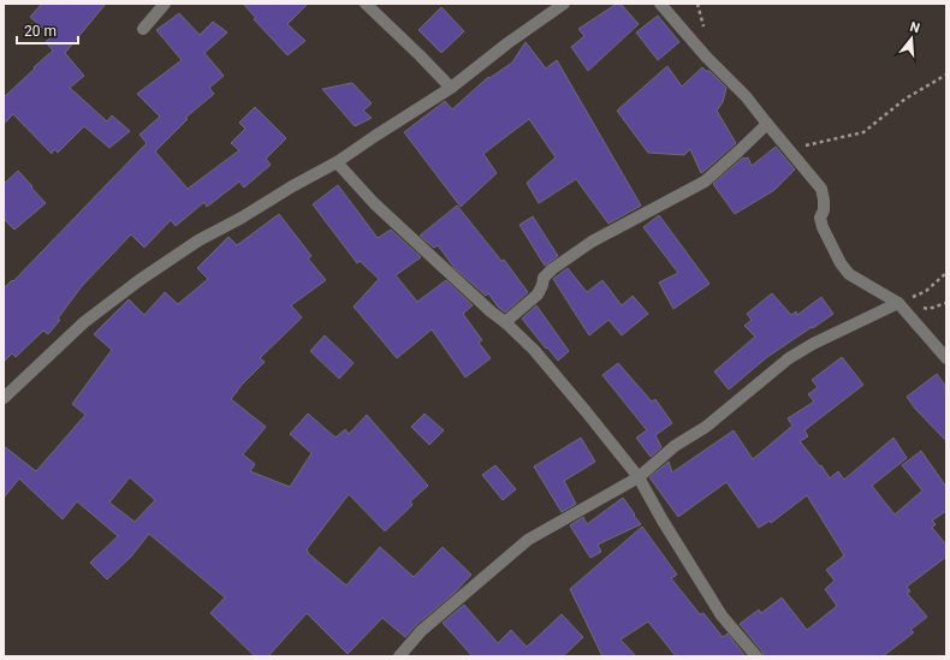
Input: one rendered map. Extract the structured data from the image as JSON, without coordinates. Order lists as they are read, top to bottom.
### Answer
{
  "scale_bar": "20 m",
  "north": "top"
}
